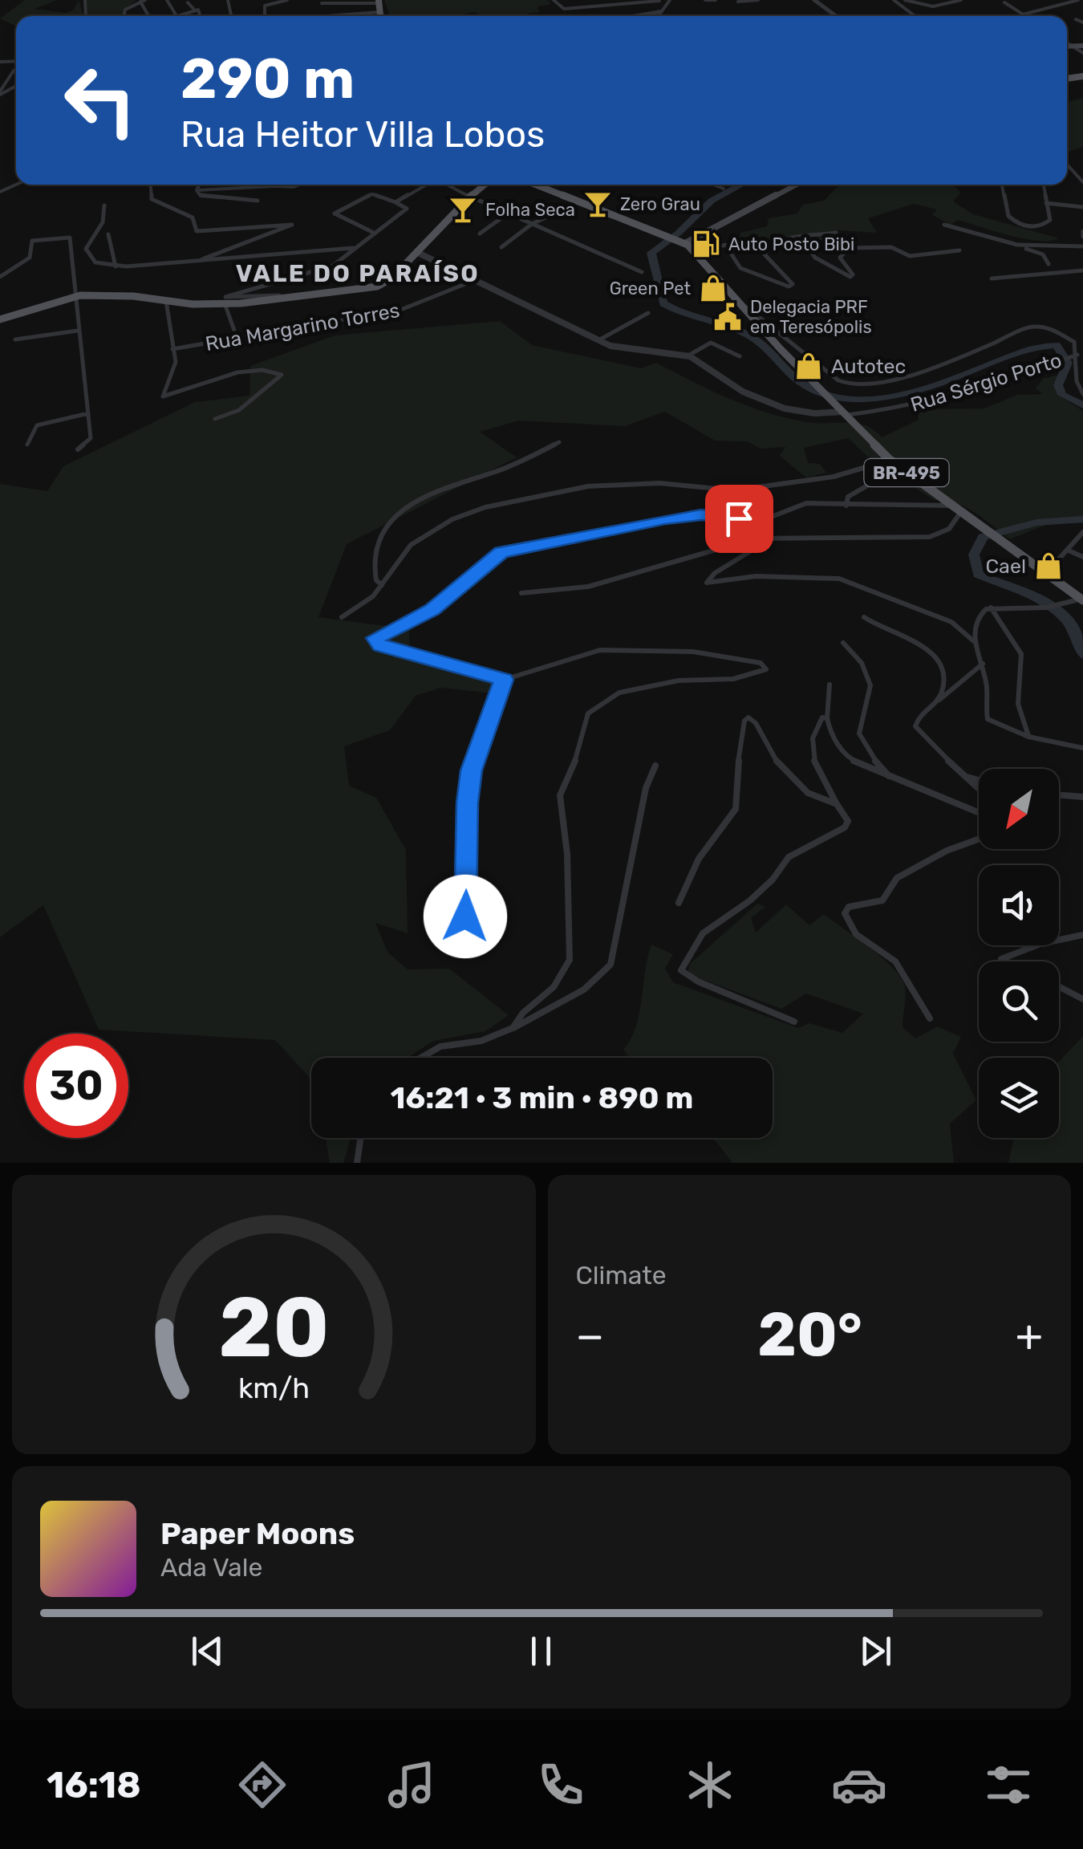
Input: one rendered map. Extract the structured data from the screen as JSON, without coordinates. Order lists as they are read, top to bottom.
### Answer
{
  "streets": {
    "main road": ["BR-495"],
    "street": ["Rua Margarino Torres", "Rua Sérgio Porto"]
  },
  "crossings": [
    ["Rua Sérgio Porto", "BR-495"]
  ],
  "districts": ["VALE DO PARAÍSO"],
  "places": {
    "bar": ["Zero Grau", "Folha Seca"],
    "fuel station": ["Auto Posto Bibi"],
    "shop": ["Green Pet", "Autotec", "Cael"],
    "public building": ["Delegacia PRF em Teresópolis"]
  },
  "north": "bottom left",
  "page": {
    "turn": ["290 m", "Rua Heitor Villa Lobos"],
    "limit": "30",
    "trip": "16:21 · 3 min · 890 m",
    "tile": "Climate",
    "heat": ["−", "20°", "+"],
    "song": ["Paper Moons", "Ada Vale"],
    "tabs": "16:18",
    "gauge": ["20", "km/h"]
  }
}
